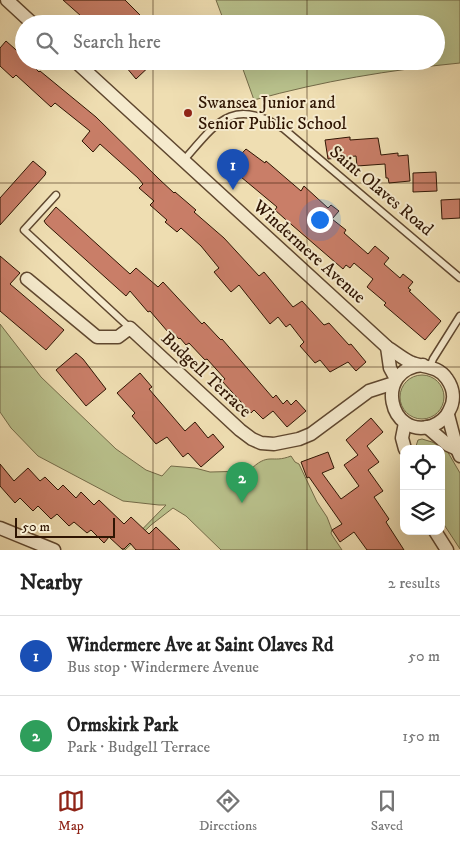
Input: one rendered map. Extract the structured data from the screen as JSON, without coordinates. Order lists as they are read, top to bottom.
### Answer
{
  "streets": {
    "street": ["Windermere Avenue", "Budgell Terrace"],
    "lane": ["Saint Olaves Road"]
  },
  "crossings": [
    ["Saint Olaves Road", "Windermere Avenue"],
    ["Windermere Avenue", "Budgell Terrace"]
  ],
  "places": ["Swansea Junior and Senior Public School"],
  "scale_bar": "50 m",
  "page": {
    "search": "Search here",
    "pins": ["1", "2"],
    "scale": "50 m",
    "heading": ["Nearby", "2 results"],
    "list": [
      {
        "mark": "1",
        "name": "Windermere Ave at Saint Olaves Rd",
        "note": "Bus stop · Windermere Avenue",
        "value": "50 m"
      },
      {
        "mark": "2",
        "name": "Ormskirk Park",
        "note": "Park · Budgell Terrace",
        "value": "150 m"
      }
    ],
    "nav": ["Map", "Directions", "Saved"]
  }
}
